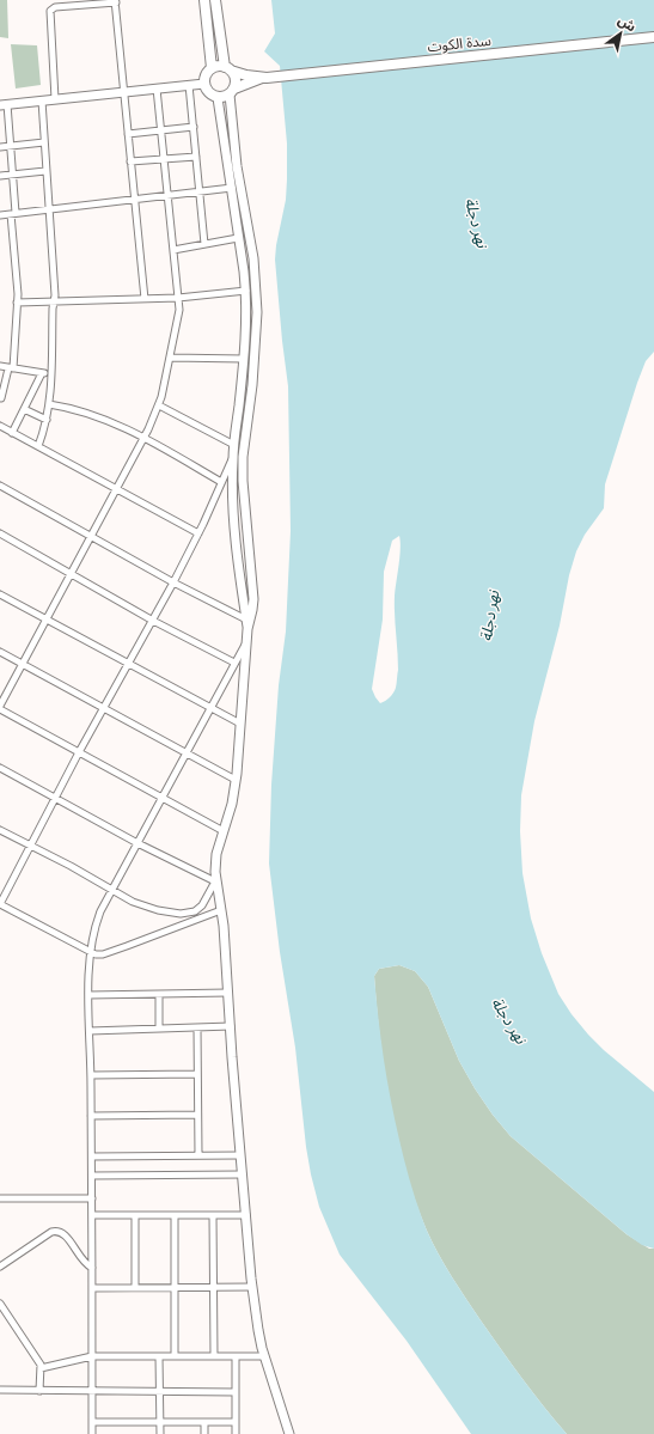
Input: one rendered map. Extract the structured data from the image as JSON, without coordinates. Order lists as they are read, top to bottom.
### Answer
{
  "streets": {
    "main road": ["سدة الكوت"]
  },
  "water": ["نهر دجلة"],
  "north": "top right"
}
